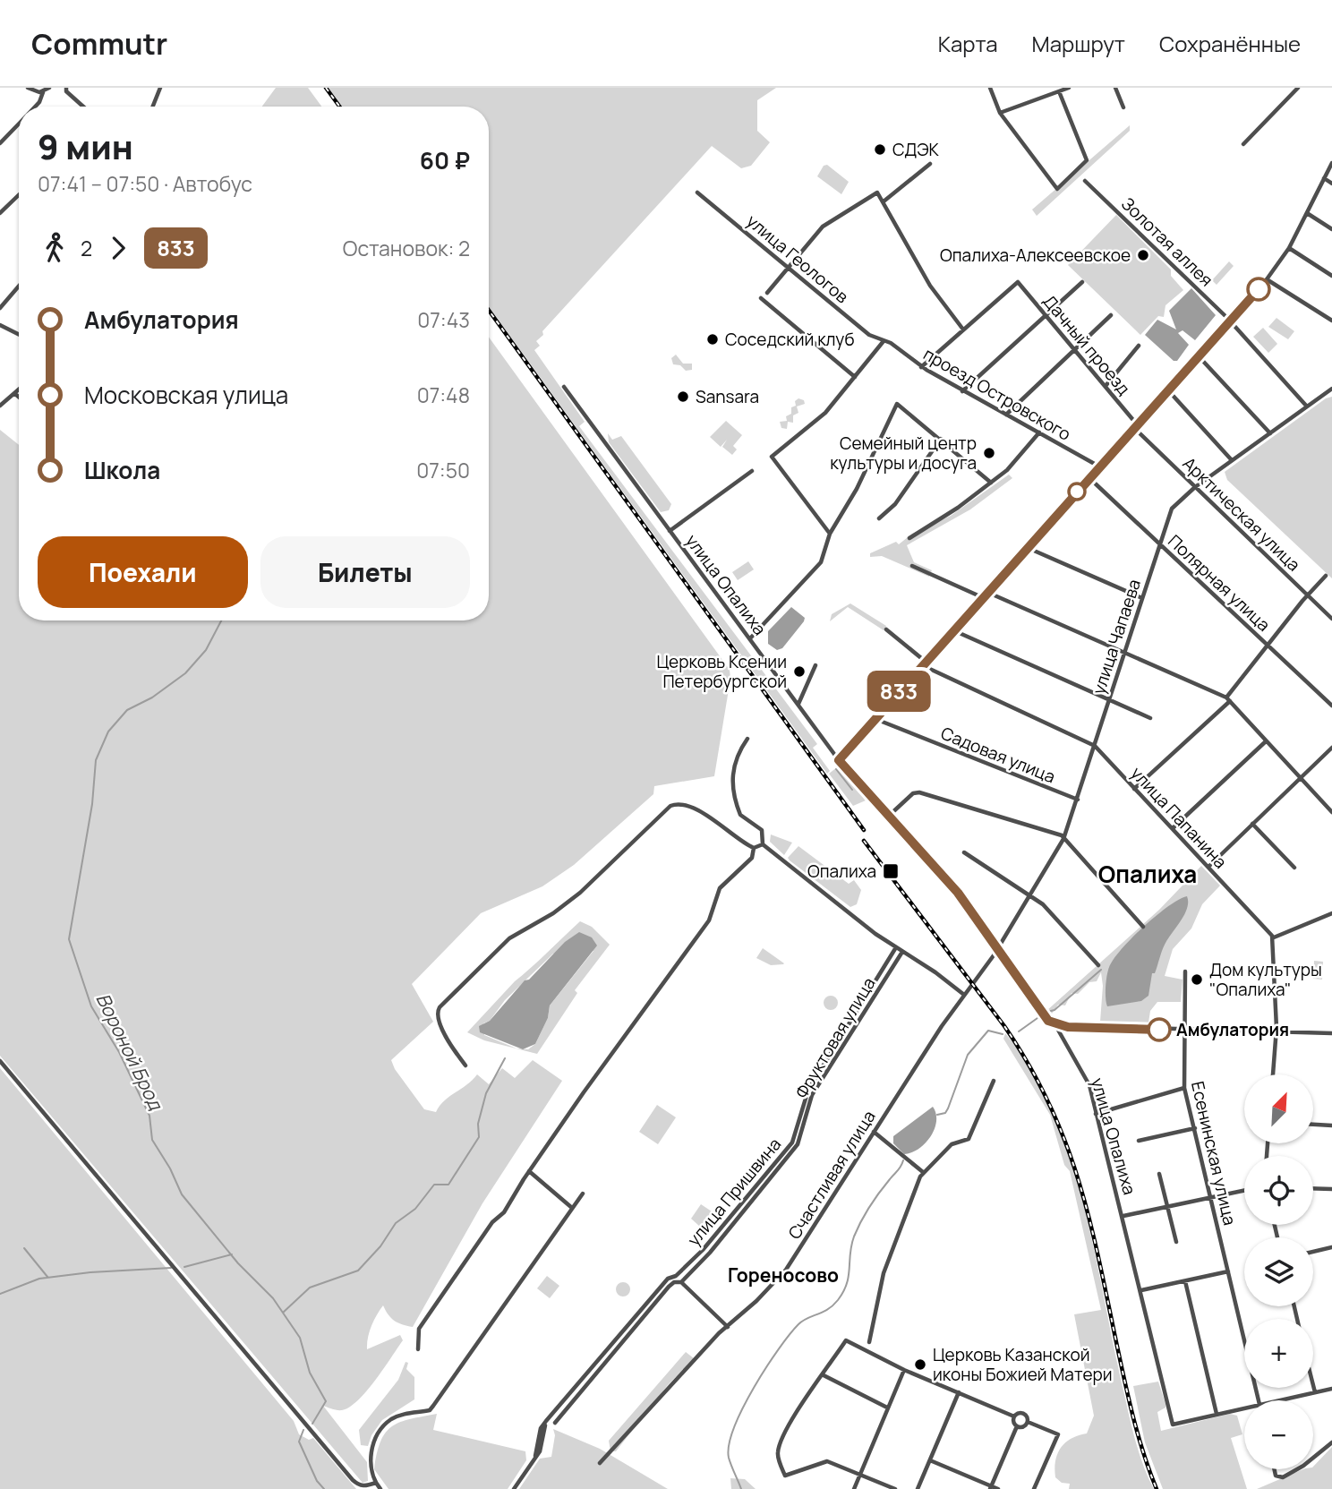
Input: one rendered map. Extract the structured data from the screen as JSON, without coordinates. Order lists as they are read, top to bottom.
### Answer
{
  "streets": {
    "street": [
      "Золотая аллея",
      "улица Геологов",
      "Дачный проезд",
      "проезд Островского",
      "Арктическая улица",
      "Полярная улица",
      "улица Опалиха",
      "улица Чапаева",
      "Садовая улица",
      "улица Папанина",
      "Фруктовая улица",
      "Есенинская улица",
      "Счастливая улица",
      "улица Пришвина"
    ]
  },
  "crossings": [
    ["Золотая аллея", "улица Чапаева"],
    ["улица Геологов", "проезд Островского"],
    ["Дачный проезд", "Арктическая улица"],
    ["Арктическая улица", "улица Чапаева"],
    ["Полярная улица", "улица Чапаева"],
    ["улица Опалиха", "улица Чапаева"],
    ["улица Опалиха", "Счастливая улица"],
    ["улица Чапаева", "Садовая улица"],
    ["улица Чапаева", "улица Папанина"],
    ["улица Чапаева", "Счастливая улица"]
  ],
  "districts": ["Опалиха", "Гореносово"],
  "water": ["Вороной Брод"],
  "places": {
    "other": [
      "СДЭК",
      "Опалиха-Алексеевское",
      "Соседский клуб",
      "Sansara",
      "Семейный центр культуры и досуга",
      "Церковь Ксении Петербургской",
      "Дом культуры \"Опалиха\"",
      "Амбулатория",
      "Церковь Казанской иконы Божией Матери"
    ],
    "transit": ["Опалиха"]
  },
  "lines": ["bus line 833"],
  "north": "top right",
  "page": {
    "header": "Commutr",
    "nav": ["Карта", "Маршрут", "Сохранённые"],
    "on_map": "833",
    "heading": ["9 мин", "07:41 – 07:50 · Автобус", "60 ₽"],
    "legs": ["2", "833", "Остановок: 2"],
    "list": [
      {
        "name": "Амбулатория",
        "value": "07:43"
      },
      {
        "name": "Московская улица",
        "value": "07:48"
      },
      {
        "name": "Школа",
        "value": "07:50"
      }
    ],
    "buttons": ["Поехали", "Билеты"],
    "map_buttons": ["+", "−"]
  }
}
